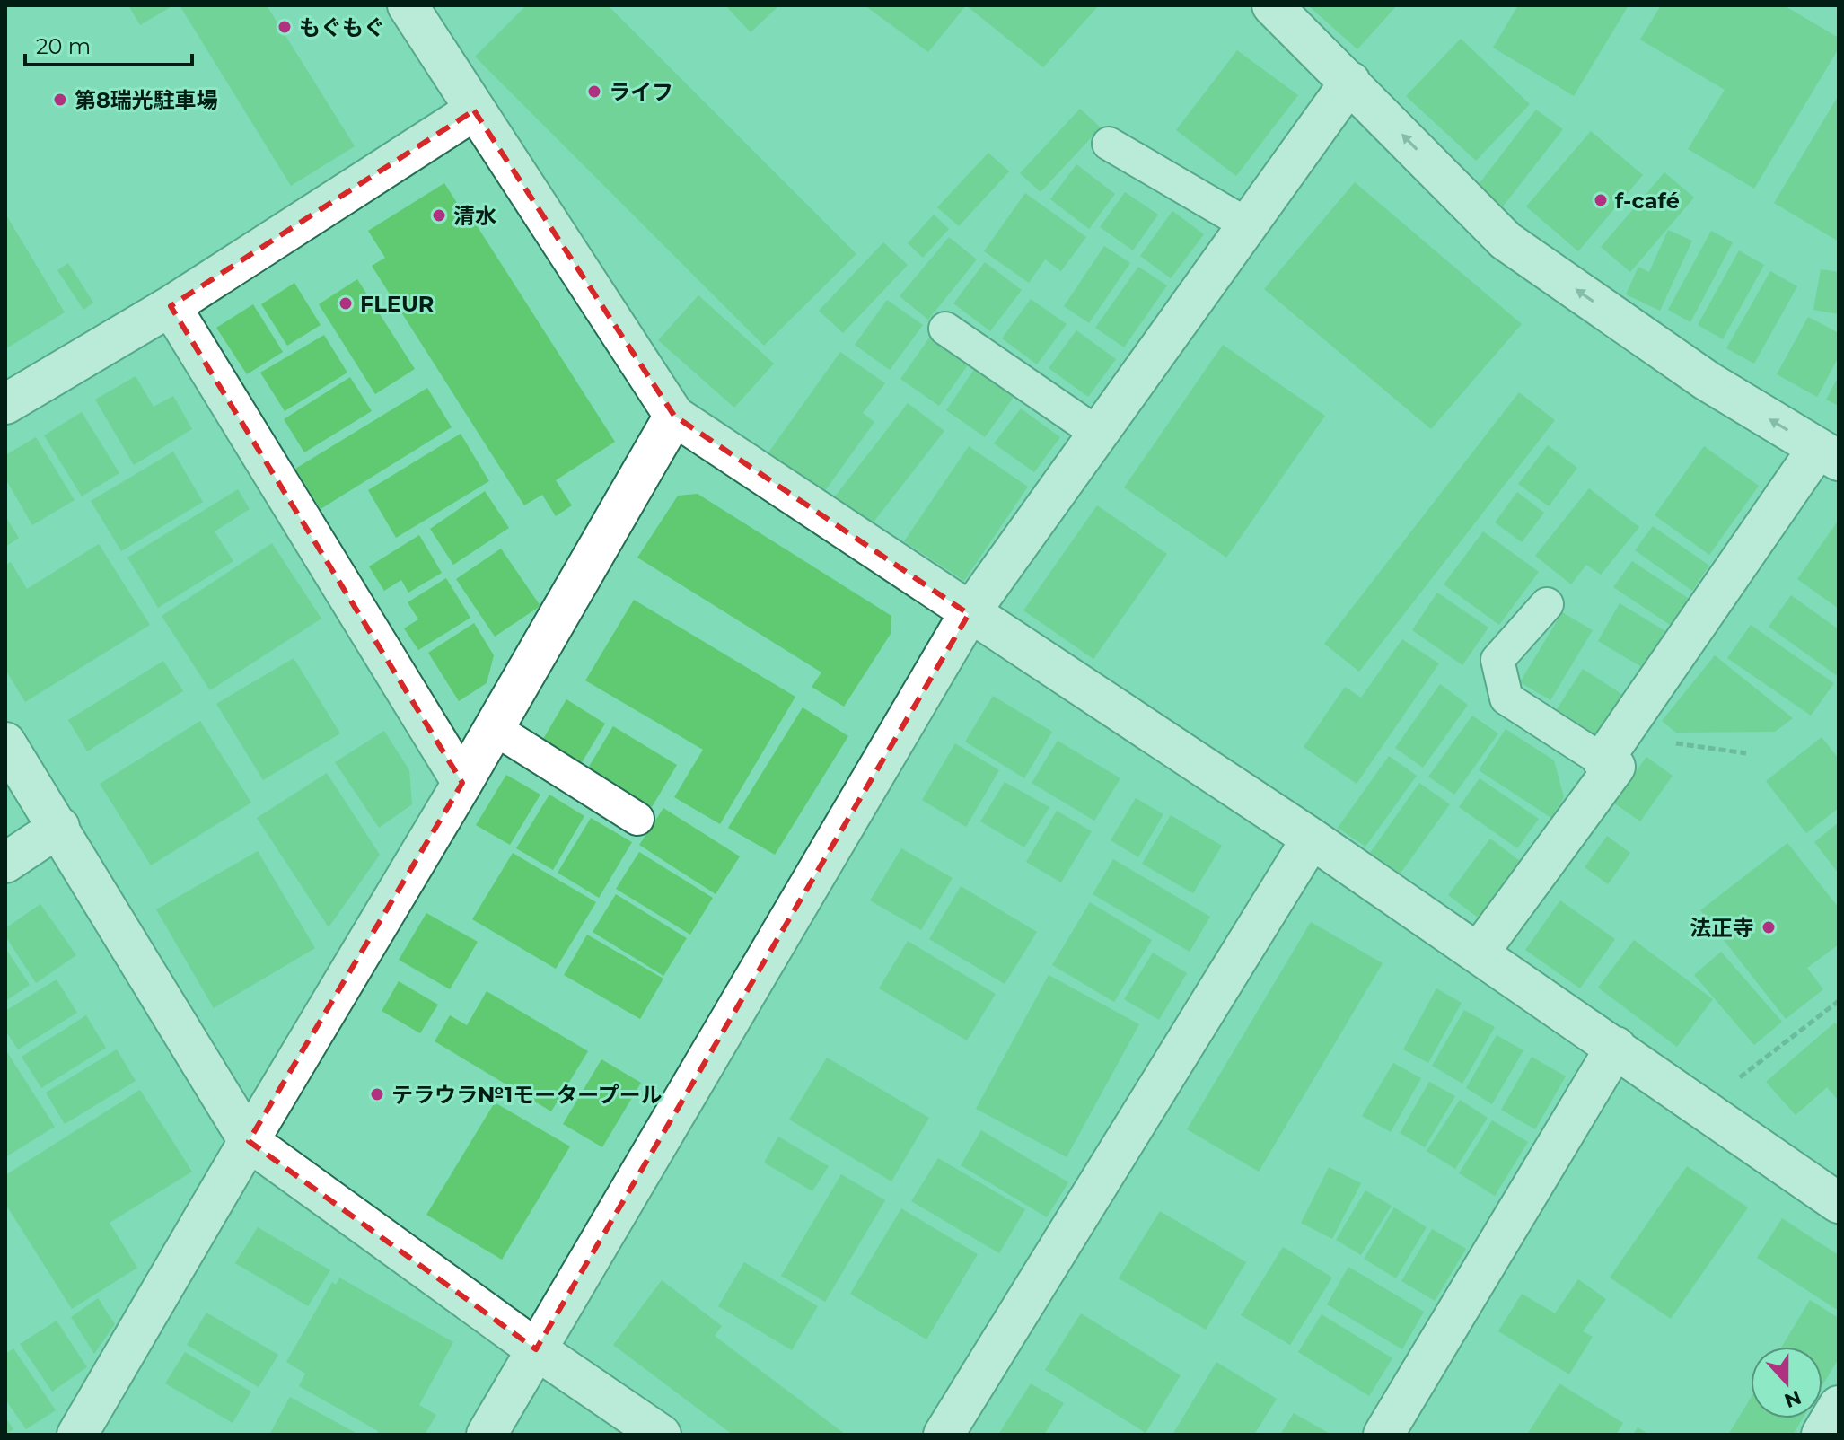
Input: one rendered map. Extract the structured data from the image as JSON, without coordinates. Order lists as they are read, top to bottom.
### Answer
{
  "places": [
    "もぐもぐ",
    "ライフ",
    "第8瑞光駐車場",
    "f-café",
    "清水",
    "FLEUR",
    "法正寺",
    "テラウラ№1モータープール"
  ],
  "scale_bar": "20 m",
  "north": "bottom"
}
